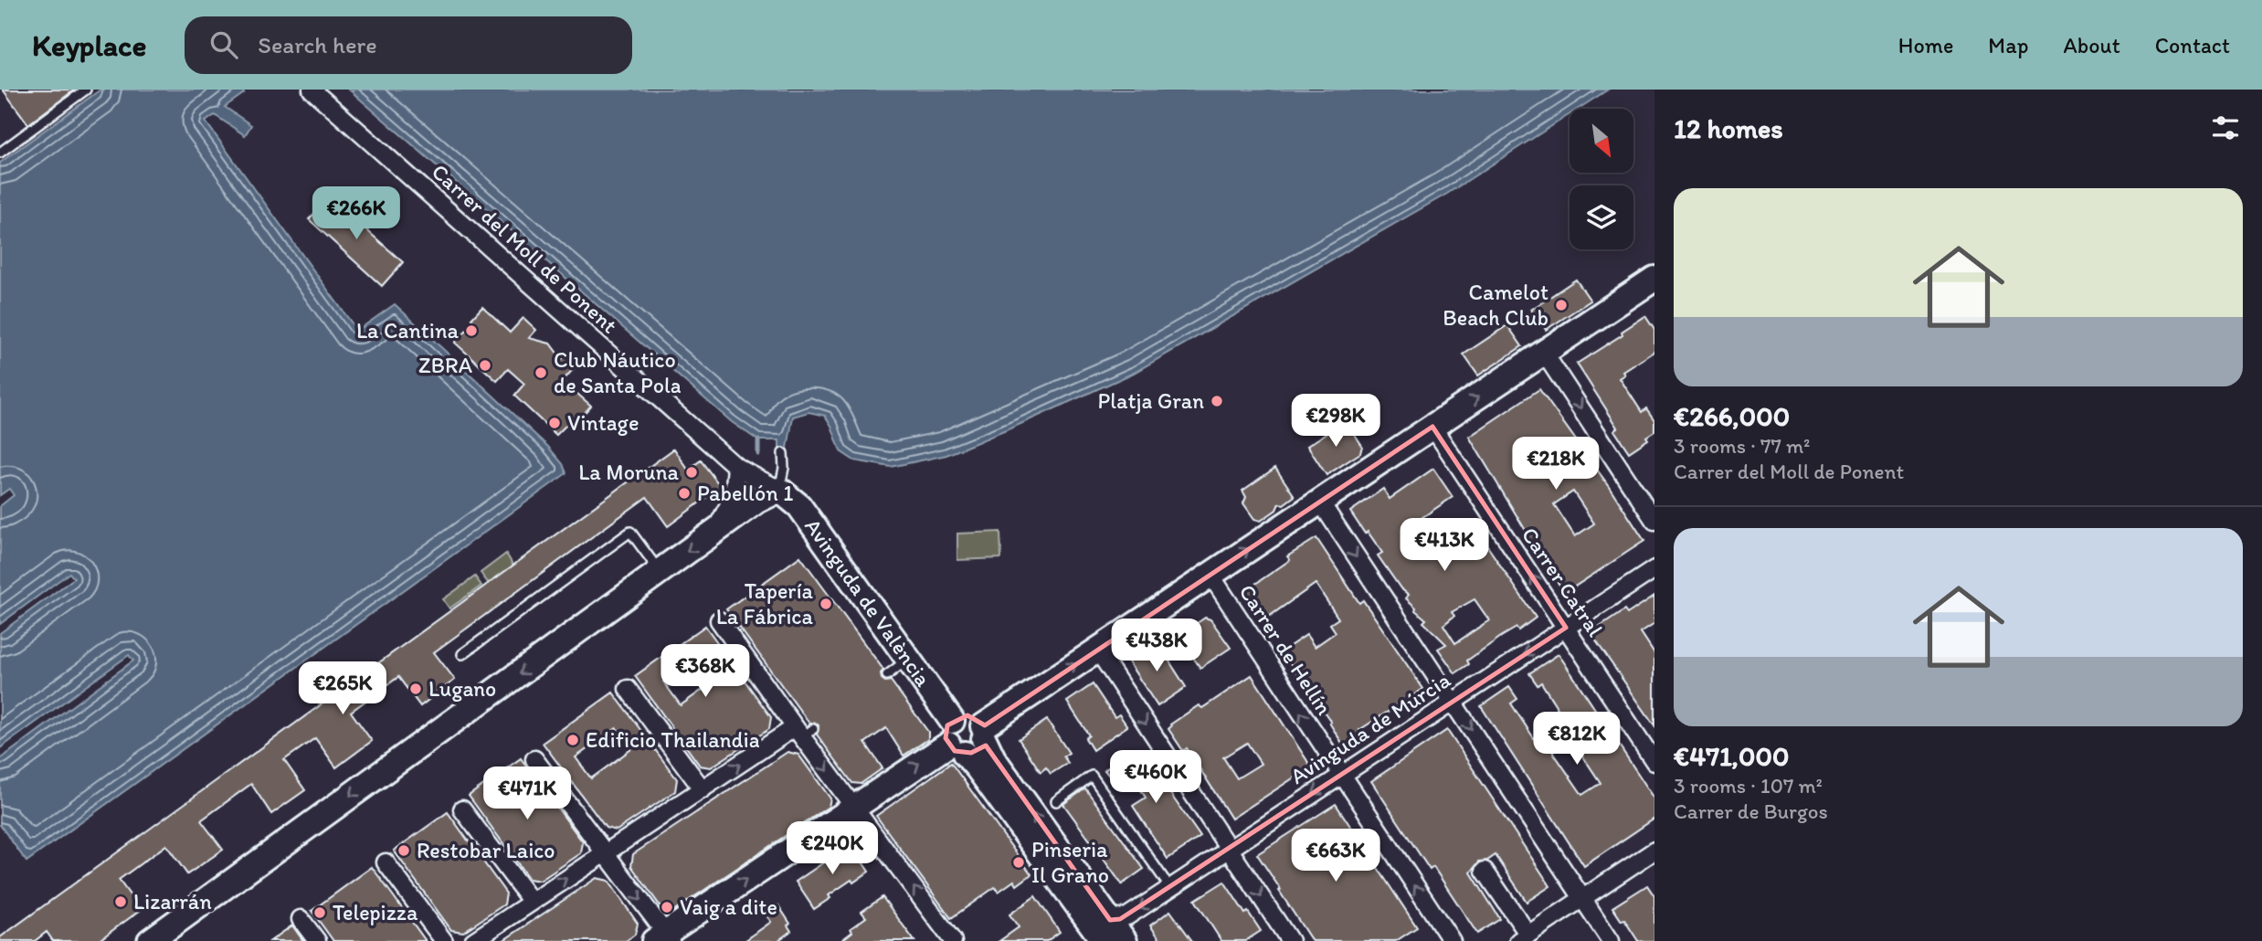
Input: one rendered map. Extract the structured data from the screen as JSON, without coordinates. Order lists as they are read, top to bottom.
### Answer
{
  "streets": {
    "street": [
      "Carrer del Moll de Ponent",
      "Carrer Catral",
      "Avinguda de València",
      "Carrer de Hellín",
      "Avinguda de Múrcia"
    ]
  },
  "crossings": [
    ["Carrer del Moll de Ponent", "Avinguda de València"],
    ["Carrer Catral", "Avinguda de Múrcia"],
    ["Avinguda de València", "Avinguda de Múrcia"],
    ["Carrer de Hellín", "Avinguda de Múrcia"]
  ],
  "one_way": ["Avinguda de Múrcia"],
  "places": [
    "Camelot Beach Club",
    "La Cantina",
    "ZBRA",
    "Club Náutico de Santa Pola",
    "Platja Gran",
    "Vintage",
    "La Moruna",
    "Pabellón 1",
    "Tapería La Fábrica",
    "Lugano",
    "Edificio Thailandia",
    "Restobar Laico",
    "Pinseria Il Grano",
    "Lizarrán",
    "Vaig a dite",
    "Telepizza"
  ],
  "north": "bottom right",
  "page": {
    "header": "Keyplace",
    "search": "Search here",
    "nav": [
      "Home",
      "Map",
      "About",
      "Contact"
    ],
    "heading": "12 homes",
    "list": [
      {
        "name": "€266,000",
        "note": "3 rooms · 77 m² · Carrer del Moll de Ponent"
      },
      {
        "name": "€471,000",
        "note": "3 rooms · 107 m² · Carrer de Burgos"
      }
    ],
    "price": [
      "€266K",
      "€298K",
      "€218K",
      "€413K",
      "€438K",
      "€368K",
      "€265K",
      "€812K",
      "€460K",
      "€471K",
      "€240K",
      "€663K"
    ]
  }
}
